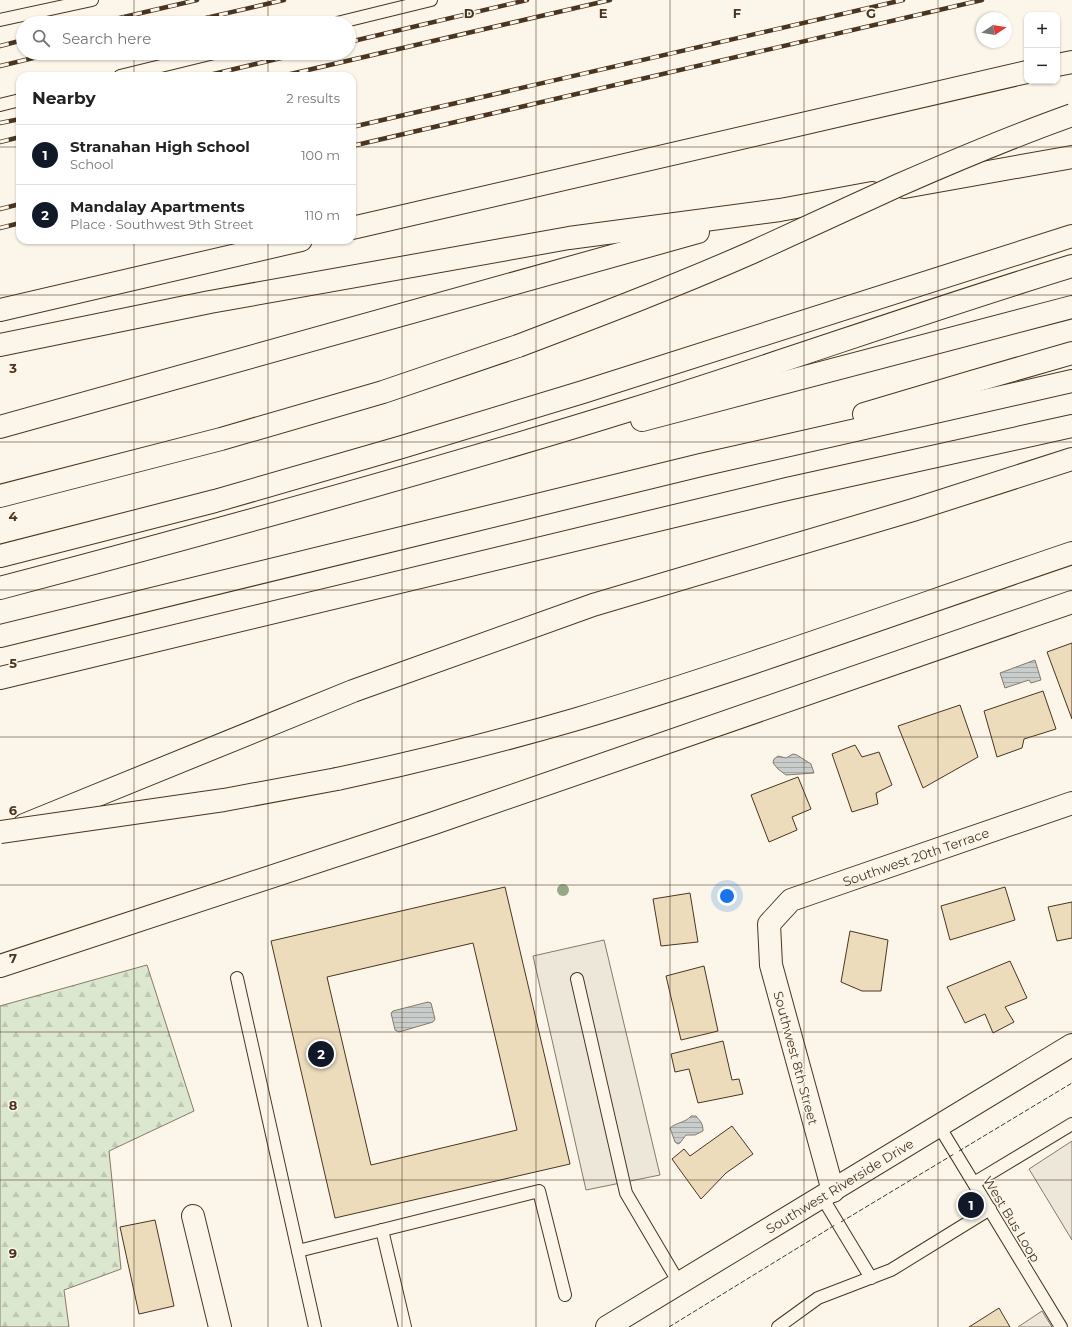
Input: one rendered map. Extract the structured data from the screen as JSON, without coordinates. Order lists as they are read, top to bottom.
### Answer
{
  "streets": {
    "main road": ["Southwest 20th Terrace", "Southwest 8th Street", "Southwest Riverside Drive"],
    "lane": ["West Bus Loop"]
  },
  "crossings": [
    ["Southwest 20th Terrace", "Southwest 8th Street"],
    ["Southwest 8th Street", "Southwest Riverside Drive"],
    ["Southwest Riverside Drive", "West Bus Loop"]
  ],
  "north": "right",
  "page": {
    "map_buttons": ["+", "−"],
    "search": "Search here",
    "heading": ["Nearby", "2 results"],
    "list": [
      {
        "mark": "1",
        "name": "Stranahan High School",
        "note": "School",
        "value": "100 m"
      },
      {
        "mark": "2",
        "name": "Mandalay Apartments",
        "note": "Place · Southwest 9th Street",
        "value": "110 m"
      }
    ],
    "pins": ["2", "1"]
  },
  "grid": {
    "columns": [
      "D",
      "E",
      "F",
      "G"
    ],
    "rows": [
      "3",
      "4",
      "5",
      "6",
      "7",
      "8",
      "9"
    ]
  }
}
